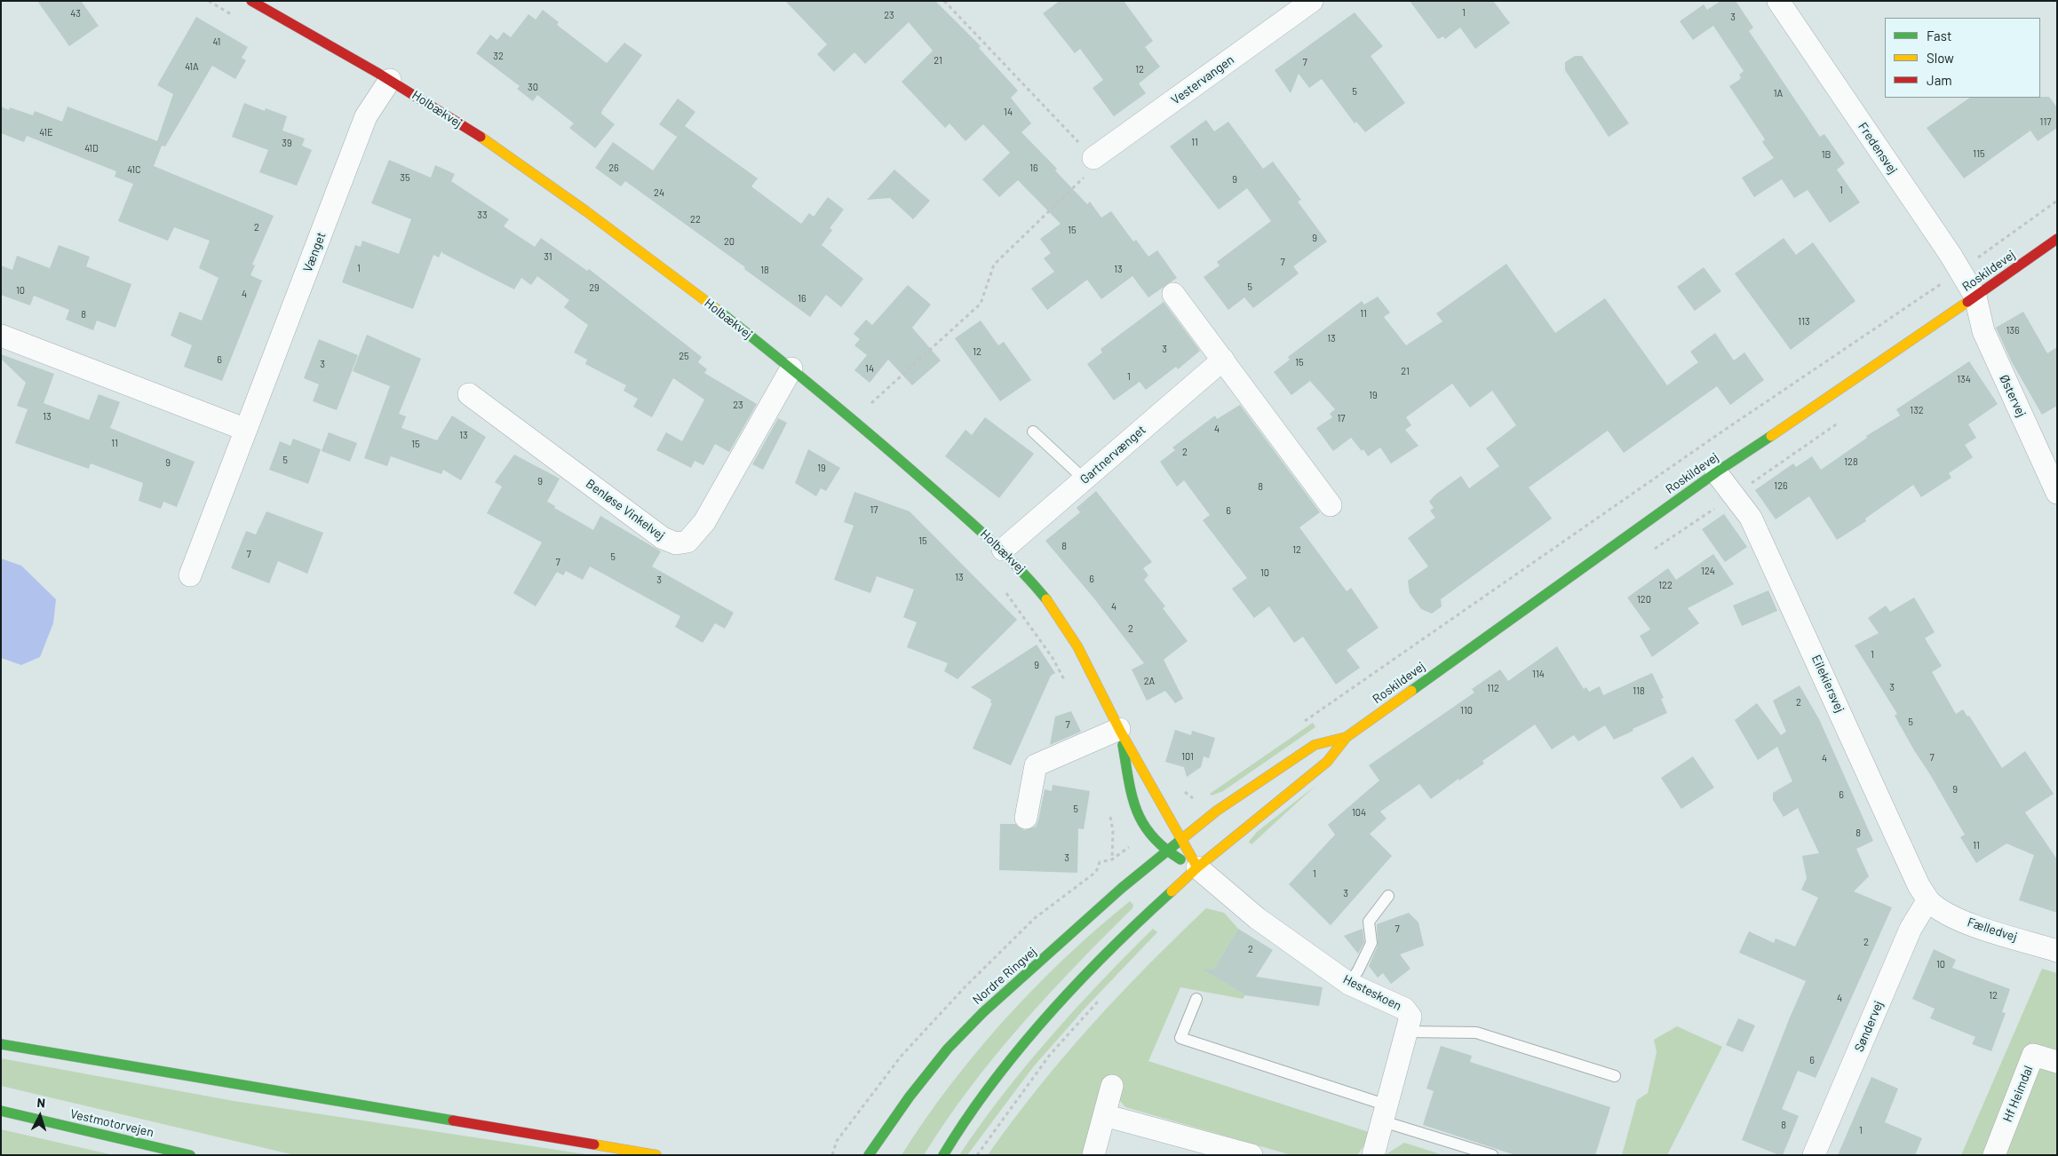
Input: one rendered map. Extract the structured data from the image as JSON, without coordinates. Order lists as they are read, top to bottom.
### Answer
{
  "streets": {
    "main road": [
      "Holbækvej",
      "Roskildevej",
      "Nordre Ringvej",
      "Vestmotorvejen"
    ],
    "street": [
      "Vestervangen",
      "Fredensvej",
      "Vænget",
      "Østervej",
      "Gartnervænget",
      "Benløse Vinkelvej",
      "Eilekiersvej",
      "Fælledvej",
      "Hesteskoen",
      "Søndervej",
      "Hf Heimdal"
    ]
  },
  "crossings": [
    ["Holbækvej", "Vænget"],
    ["Holbækvej", "Roskildevej"],
    ["Holbækvej", "Gartnervænget"],
    ["Holbækvej", "Benløse Vinkelvej"],
    ["Holbækvej", "Nordre Ringvej"],
    ["Holbækvej", "Hesteskoen"],
    ["Fredensvej", "Roskildevej"],
    ["Fredensvej", "Østervej"],
    ["Roskildevej", "Østervej"],
    ["Roskildevej", "Eilekiersvej"],
    ["Roskildevej", "Nordre Ringvej"],
    ["Roskildevej", "Hesteskoen"],
    ["Eilekiersvej", "Fælledvej"],
    ["Eilekiersvej", "Søndervej"],
    ["Fælledvej", "Søndervej"]
  ],
  "house_numbers": [
    "1",
    "43",
    "23",
    "3",
    "41",
    "32",
    "21",
    "7",
    "41A",
    "12",
    "30",
    "5",
    "1A",
    "14",
    "117",
    "41E",
    "11",
    "39",
    "41D",
    "115",
    "1B",
    "26",
    "16",
    "41C",
    "35",
    "9",
    "1",
    "24",
    "33",
    "22",
    "2",
    "15",
    "9",
    "20",
    "31",
    "7",
    "1",
    "13",
    "18",
    "5",
    "29",
    "10",
    "4",
    "16",
    "11",
    "8",
    "113",
    "136",
    "13",
    "3",
    "12",
    "25",
    "6",
    "15",
    "3",
    "14",
    "21",
    "1",
    "134",
    "19",
    "23",
    "132",
    "13",
    "17",
    "4",
    "13",
    "11",
    "15",
    "2",
    "5",
    "128",
    "9",
    "19",
    "9",
    "126",
    "8",
    "17",
    "6",
    "15",
    "8",
    "12",
    "7",
    "5",
    "7",
    "124",
    "10",
    "13",
    "6",
    "3",
    "122",
    "120",
    "4",
    "2",
    "1",
    "9",
    "114",
    "2A",
    "3",
    "112",
    "118",
    "2",
    "110",
    "5",
    "7",
    "101",
    "7",
    "4",
    "9",
    "6",
    "5",
    "104",
    "8",
    "11",
    "3",
    "1",
    "3",
    "7",
    "2",
    "2",
    "10",
    "12",
    "4",
    "6",
    "8",
    "1"
  ],
  "legend": ["Fast", "Slow", "Jam"],
  "north": "top"
}
